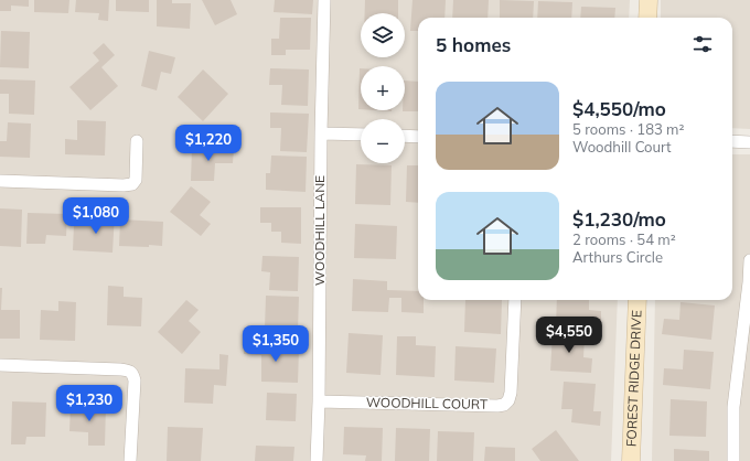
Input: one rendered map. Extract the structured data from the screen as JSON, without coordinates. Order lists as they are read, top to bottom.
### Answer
{
  "streets": {
    "main road": ["FOREST RIDGE DRIVE"],
    "street": ["WOODHILL LANE", "WOODHILL COURT"]
  },
  "crossings": [
    ["WOODHILL LANE", "WOODHILL COURT"]
  ],
  "page": {
    "map_buttons": ["+", "−"],
    "heading": "5 homes",
    "list": [
      {
        "name": "$4,550/mo",
        "note": "5 rooms · 183 m² · Woodhill Court"
      },
      {
        "name": "$1,230/mo",
        "note": "2 rooms · 54 m² · Arthurs Circle"
      }
    ],
    "price": [
      "$1,220",
      "$1,080",
      "$4,550",
      "$1,350",
      "$1,230"
    ]
  }
}
